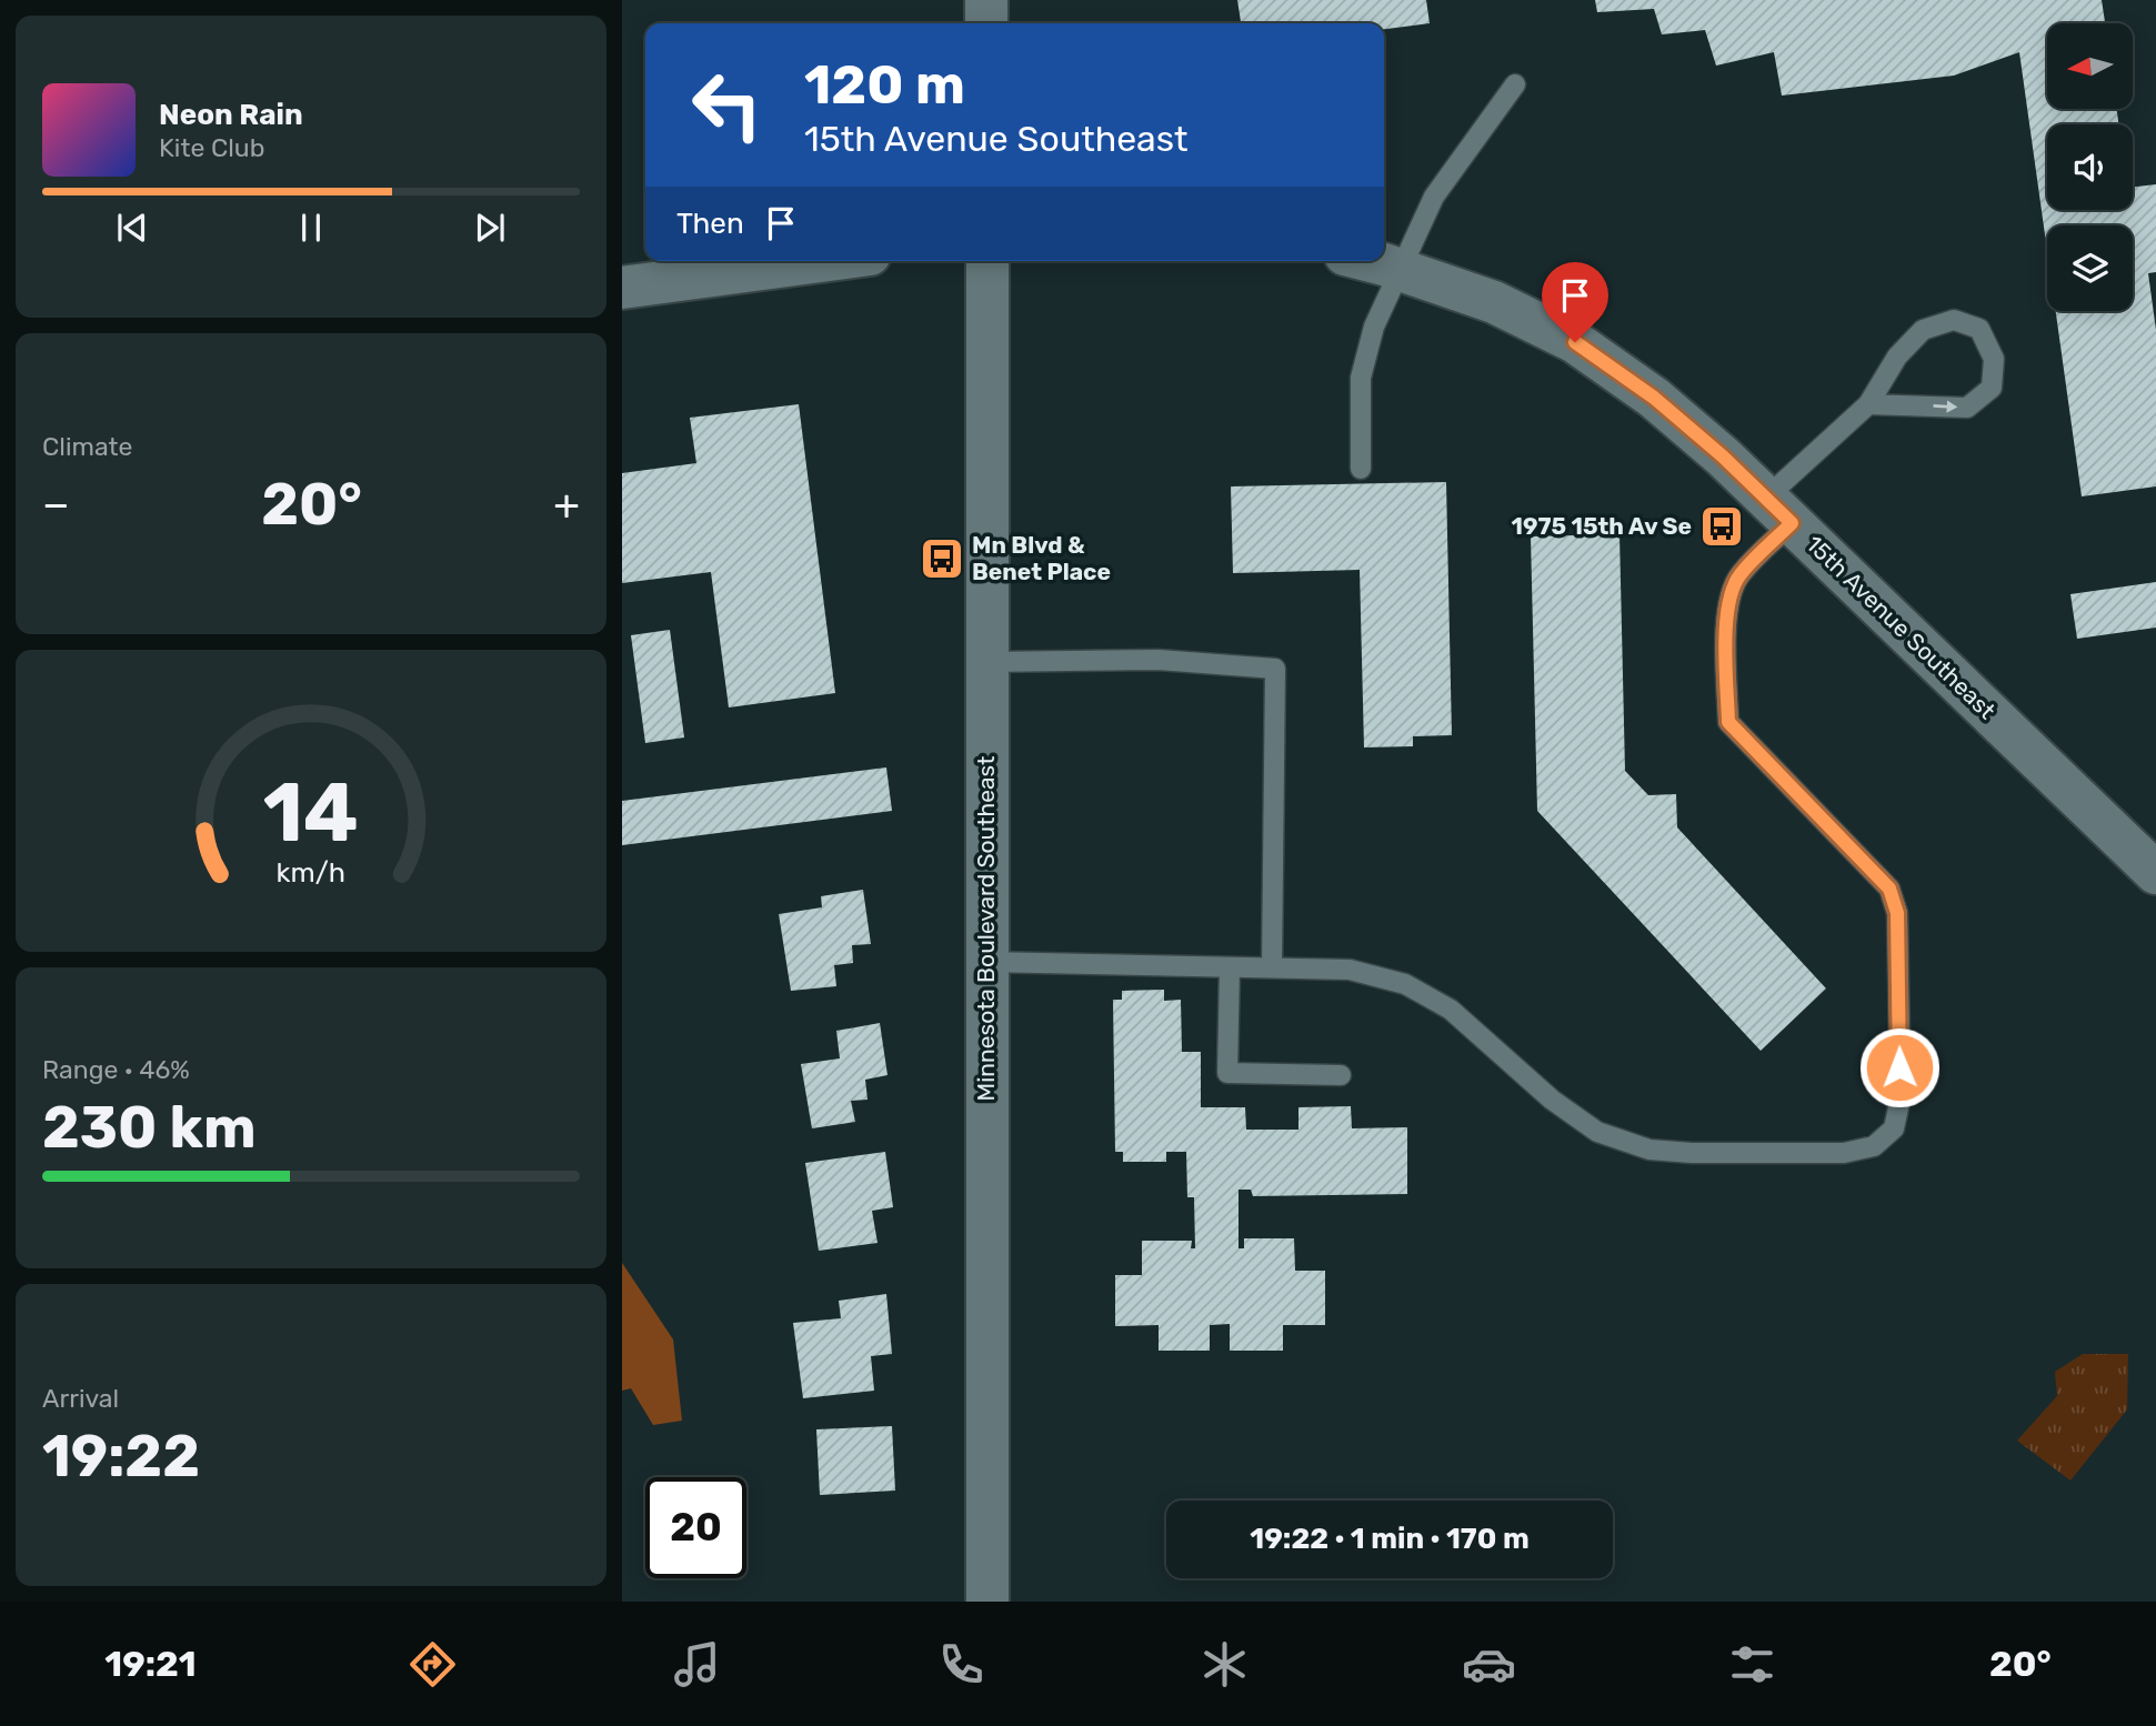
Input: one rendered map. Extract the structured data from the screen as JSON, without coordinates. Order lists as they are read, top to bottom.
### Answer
{
  "streets": {
    "street": ["15th Avenue Southeast", "Minnesota Boulevard Southeast"]
  },
  "places": {
    "bus stop": ["1975 15th Av Se", "Mn Blvd & Benet Place"]
  },
  "north": "left",
  "page": {
    "turn": ["120 m", "15th Avenue Southeast"],
    "song": ["Neon Rain", "Kite Club"],
    "then": "Then",
    "tile": [
      "Climate",
      ["Range · 46%", "230 km"],
      ["Arrival", "19:22"]
    ],
    "heat": ["−", "20°", "+"],
    "limit": "20",
    "trip": "19:22 · 1 min · 170 m",
    "tabs": ["19:21", "20°"],
    "gauge": ["14", "km/h"]
  }
}
